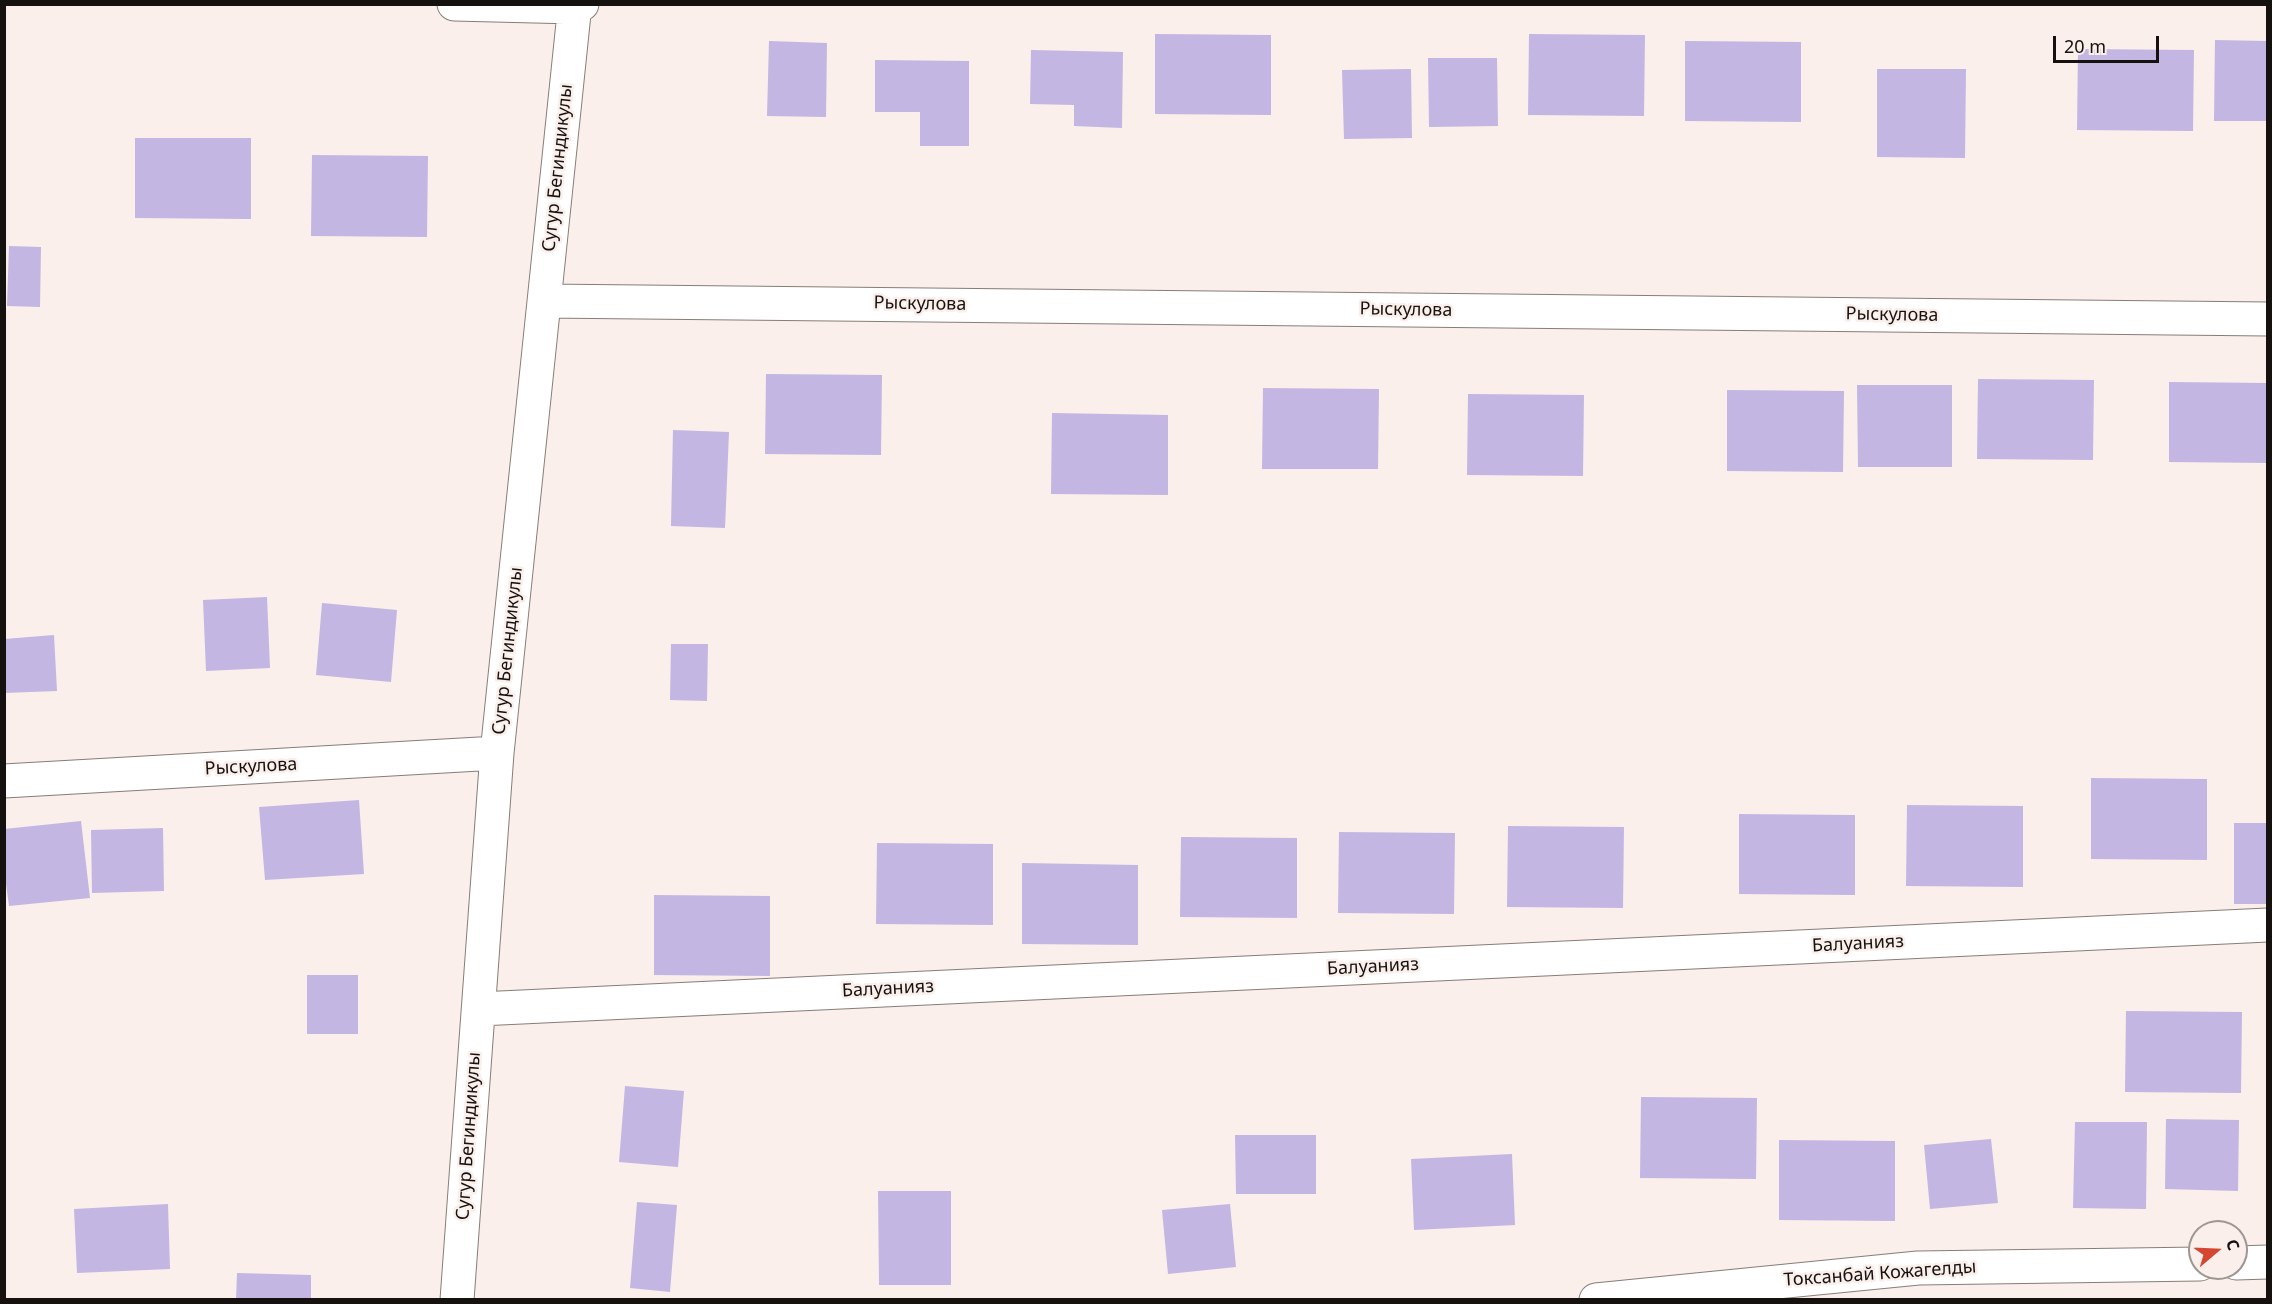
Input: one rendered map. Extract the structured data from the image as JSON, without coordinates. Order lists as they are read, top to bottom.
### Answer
{
  "streets": {
    "street": [
      "Сугур Бегиндикулы",
      "Рыскулова",
      "Балуанияз",
      "Токсанбай Кожагелды"
    ]
  },
  "crossings": [
    ["Сугур Бегиндикулы", "Рыскулова"],
    ["Сугур Бегиндикулы", "Балуанияз"]
  ],
  "scale_bar": "20 m",
  "north": "right"
}
